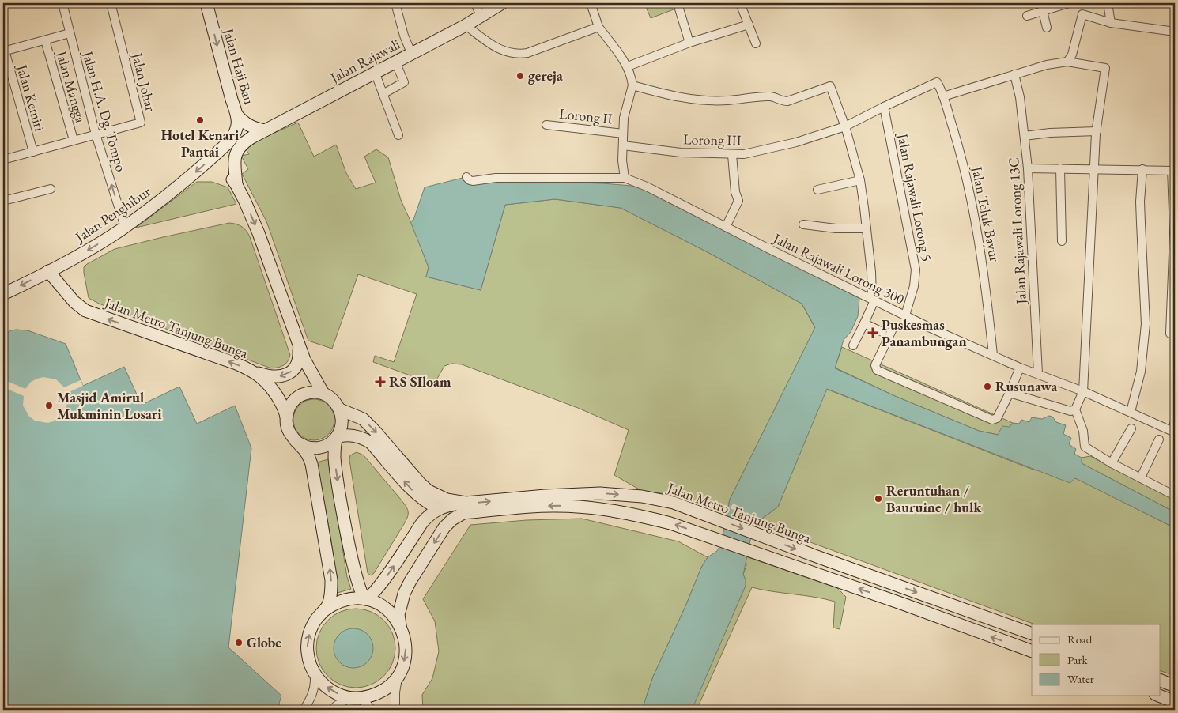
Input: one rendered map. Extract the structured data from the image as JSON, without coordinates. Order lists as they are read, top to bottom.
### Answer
{
  "streets": {
    "main road": [
      "Jalan Rajawali",
      "Jalan Haji Bau",
      "Jalan Penghibur",
      "Jalan Metro Tanjung Bunga"
    ],
    "street": [
      "Jalan Johar",
      "Jalan Mangga",
      "Jalan Kemiri",
      "Jalan H.A. Dg. Tompo",
      "Lorong II",
      "Lorong III",
      "Jalan Rajawali Lorong 5",
      "Jalan Teluk Bayur",
      "Jalan Rajawali Lorong 13C",
      "Jalan Rajawali Lorong 300"
    ]
  },
  "crossings": [
    ["Jalan Rajawali", "Jalan Haji Bau"],
    ["Jalan Haji Bau", "Jalan Penghibur"],
    ["Jalan Johar", "Jalan H.A. Dg. Tompo"],
    ["Jalan H.A. Dg. Tompo", "Jalan Penghibur"],
    ["Lorong III", "Jalan Rajawali Lorong 5"],
    ["Lorong III", "Jalan Teluk Bayur"],
    ["Jalan Rajawali Lorong 5", "Jalan Rajawali Lorong 300"],
    ["Jalan Penghibur", "Jalan Metro Tanjung Bunga"],
    ["Jalan Teluk Bayur", "Jalan Rajawali Lorong 300"],
    ["Jalan Rajawali Lorong 13C", "Jalan Rajawali Lorong 300"]
  ],
  "one_way": ["Jalan Haji Bau", "Jalan H.A. Dg. Tompo", "Jalan Penghibur"],
  "places": {
    "other": [
      "gereja",
      "Hotel Kenari Pantai",
      "Rusunawa",
      "Masjid Amirul Mukminin Losari",
      "Reruntuhan / Bauruine / hulk",
      "Globe"
    ],
    "health": ["Puskesmas Panambungan", "RS SIloam"]
  },
  "legend": ["Road", "Park", "Water"]
}
